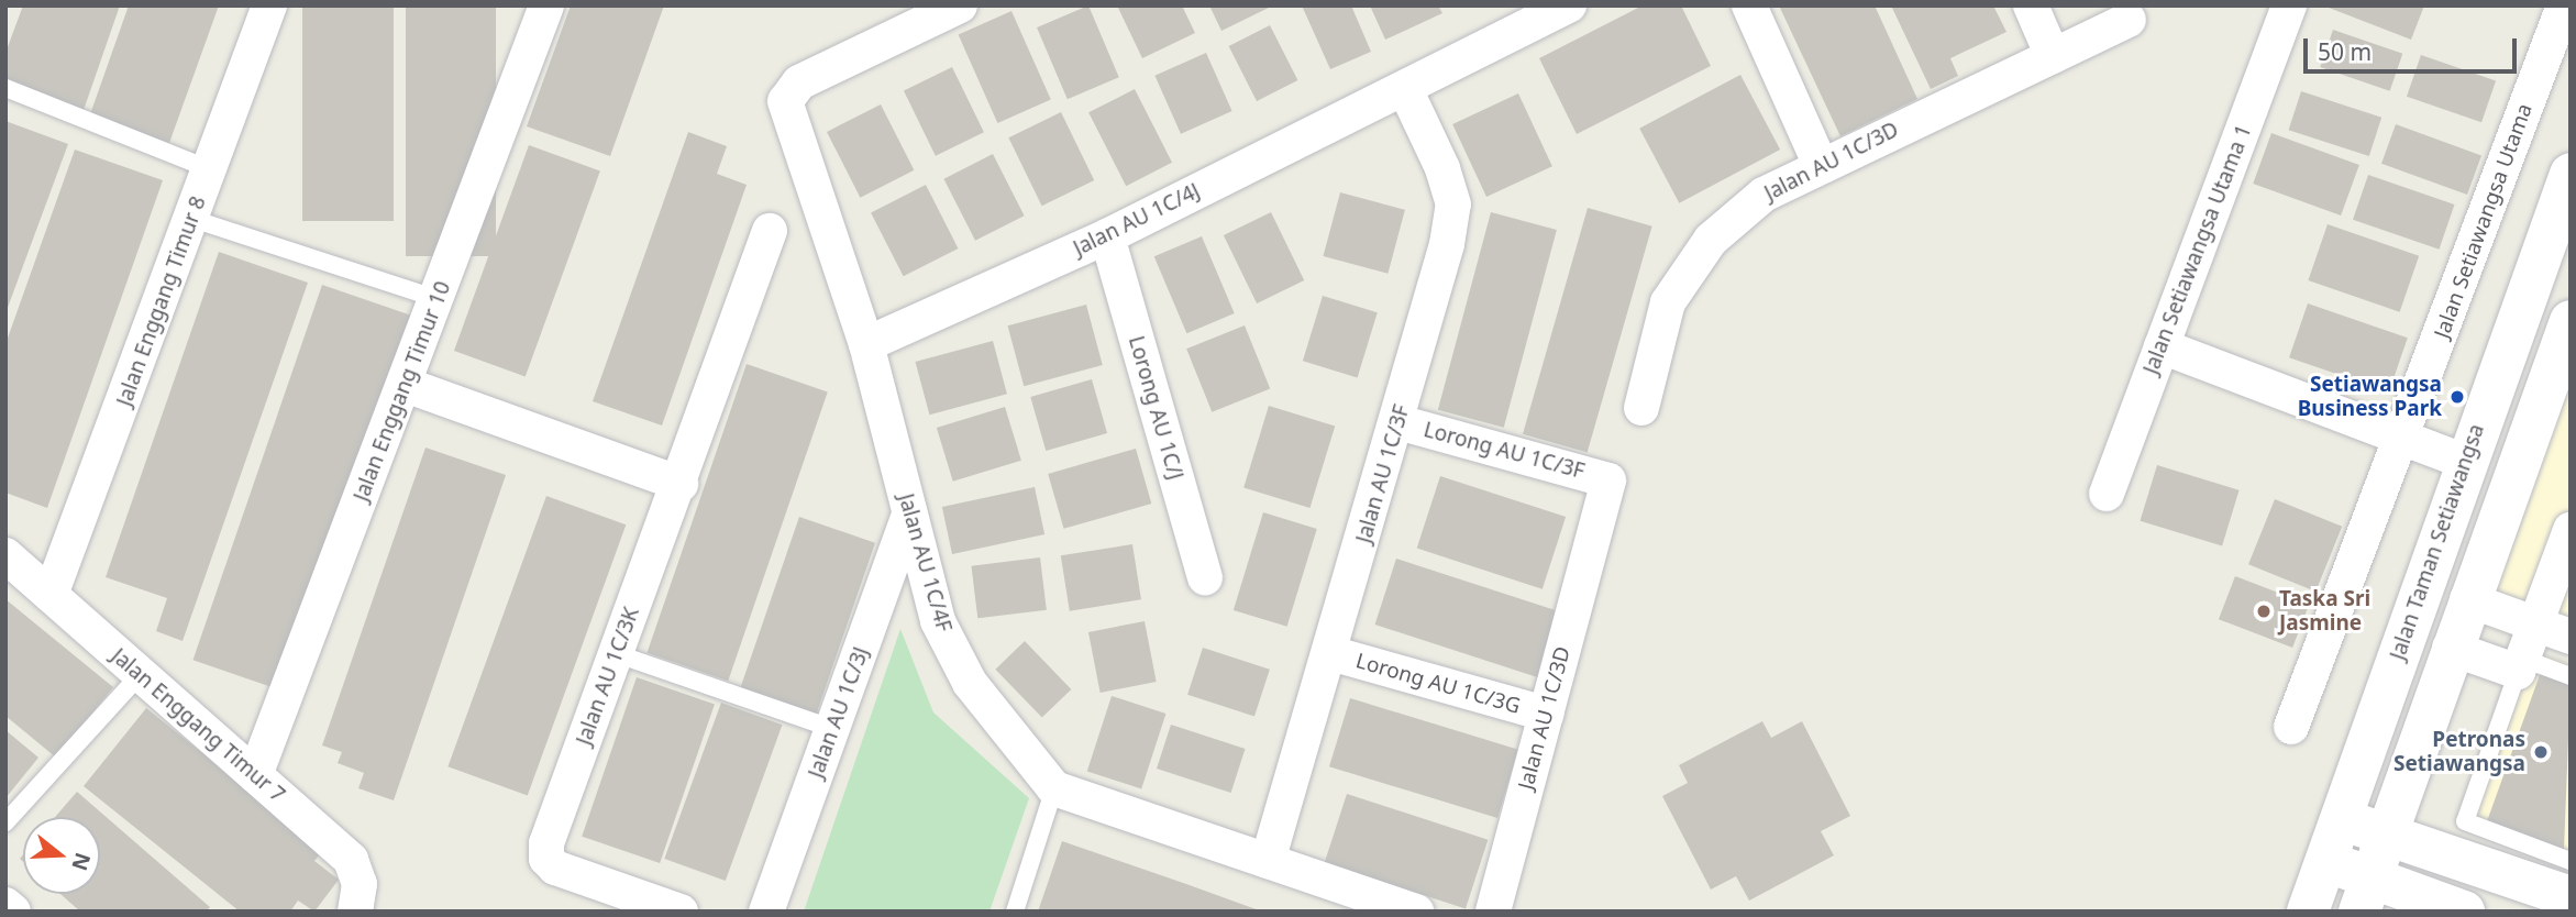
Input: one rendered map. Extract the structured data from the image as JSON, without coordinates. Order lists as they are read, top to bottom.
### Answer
{
  "streets": {
    "main road": ["Jalan Taman Setiawangsa"],
    "street": [
      "Jalan AU 1C/3D",
      "Jalan AU 1C/4J",
      "Jalan Setiawangsa Utama",
      "Jalan Setiawangsa Utama 1",
      "Jalan Enggang Timur 8",
      "Jalan Enggang Timur 10",
      "Lorong AU 1C/J",
      "Lorong AU 1C/3F",
      "Jalan AU 1C/3F",
      "Jalan AU 1C/4F",
      "Jalan AU 1C/3K",
      "Lorong AU 1C/3G",
      "Jalan AU 1C/3J",
      "Jalan Enggang Timur 7"
    ]
  },
  "crossings": [
    ["Jalan AU 1C/3D", "Lorong AU 1C/3F"],
    ["Jalan AU 1C/3D", "Lorong AU 1C/3G"],
    ["Jalan AU 1C/4J", "Lorong AU 1C/J"],
    ["Jalan AU 1C/4J", "Jalan AU 1C/3F"],
    ["Jalan AU 1C/4J", "Jalan AU 1C/4F"],
    ["Jalan Enggang Timur 8", "Jalan Enggang Timur 7"],
    ["Jalan Enggang Timur 10", "Jalan Enggang Timur 7"],
    ["Lorong AU 1C/3F", "Jalan AU 1C/3F"],
    ["Jalan AU 1C/3F", "Lorong AU 1C/3G"],
    ["Jalan AU 1C/4F", "Jalan AU 1C/3J"]
  ],
  "places": ["Setiawangsa Business Park", "Taska Sri Jasmine", "Petronas Setiawangsa"],
  "scale_bar": "50 m",
  "north": "right"
}
